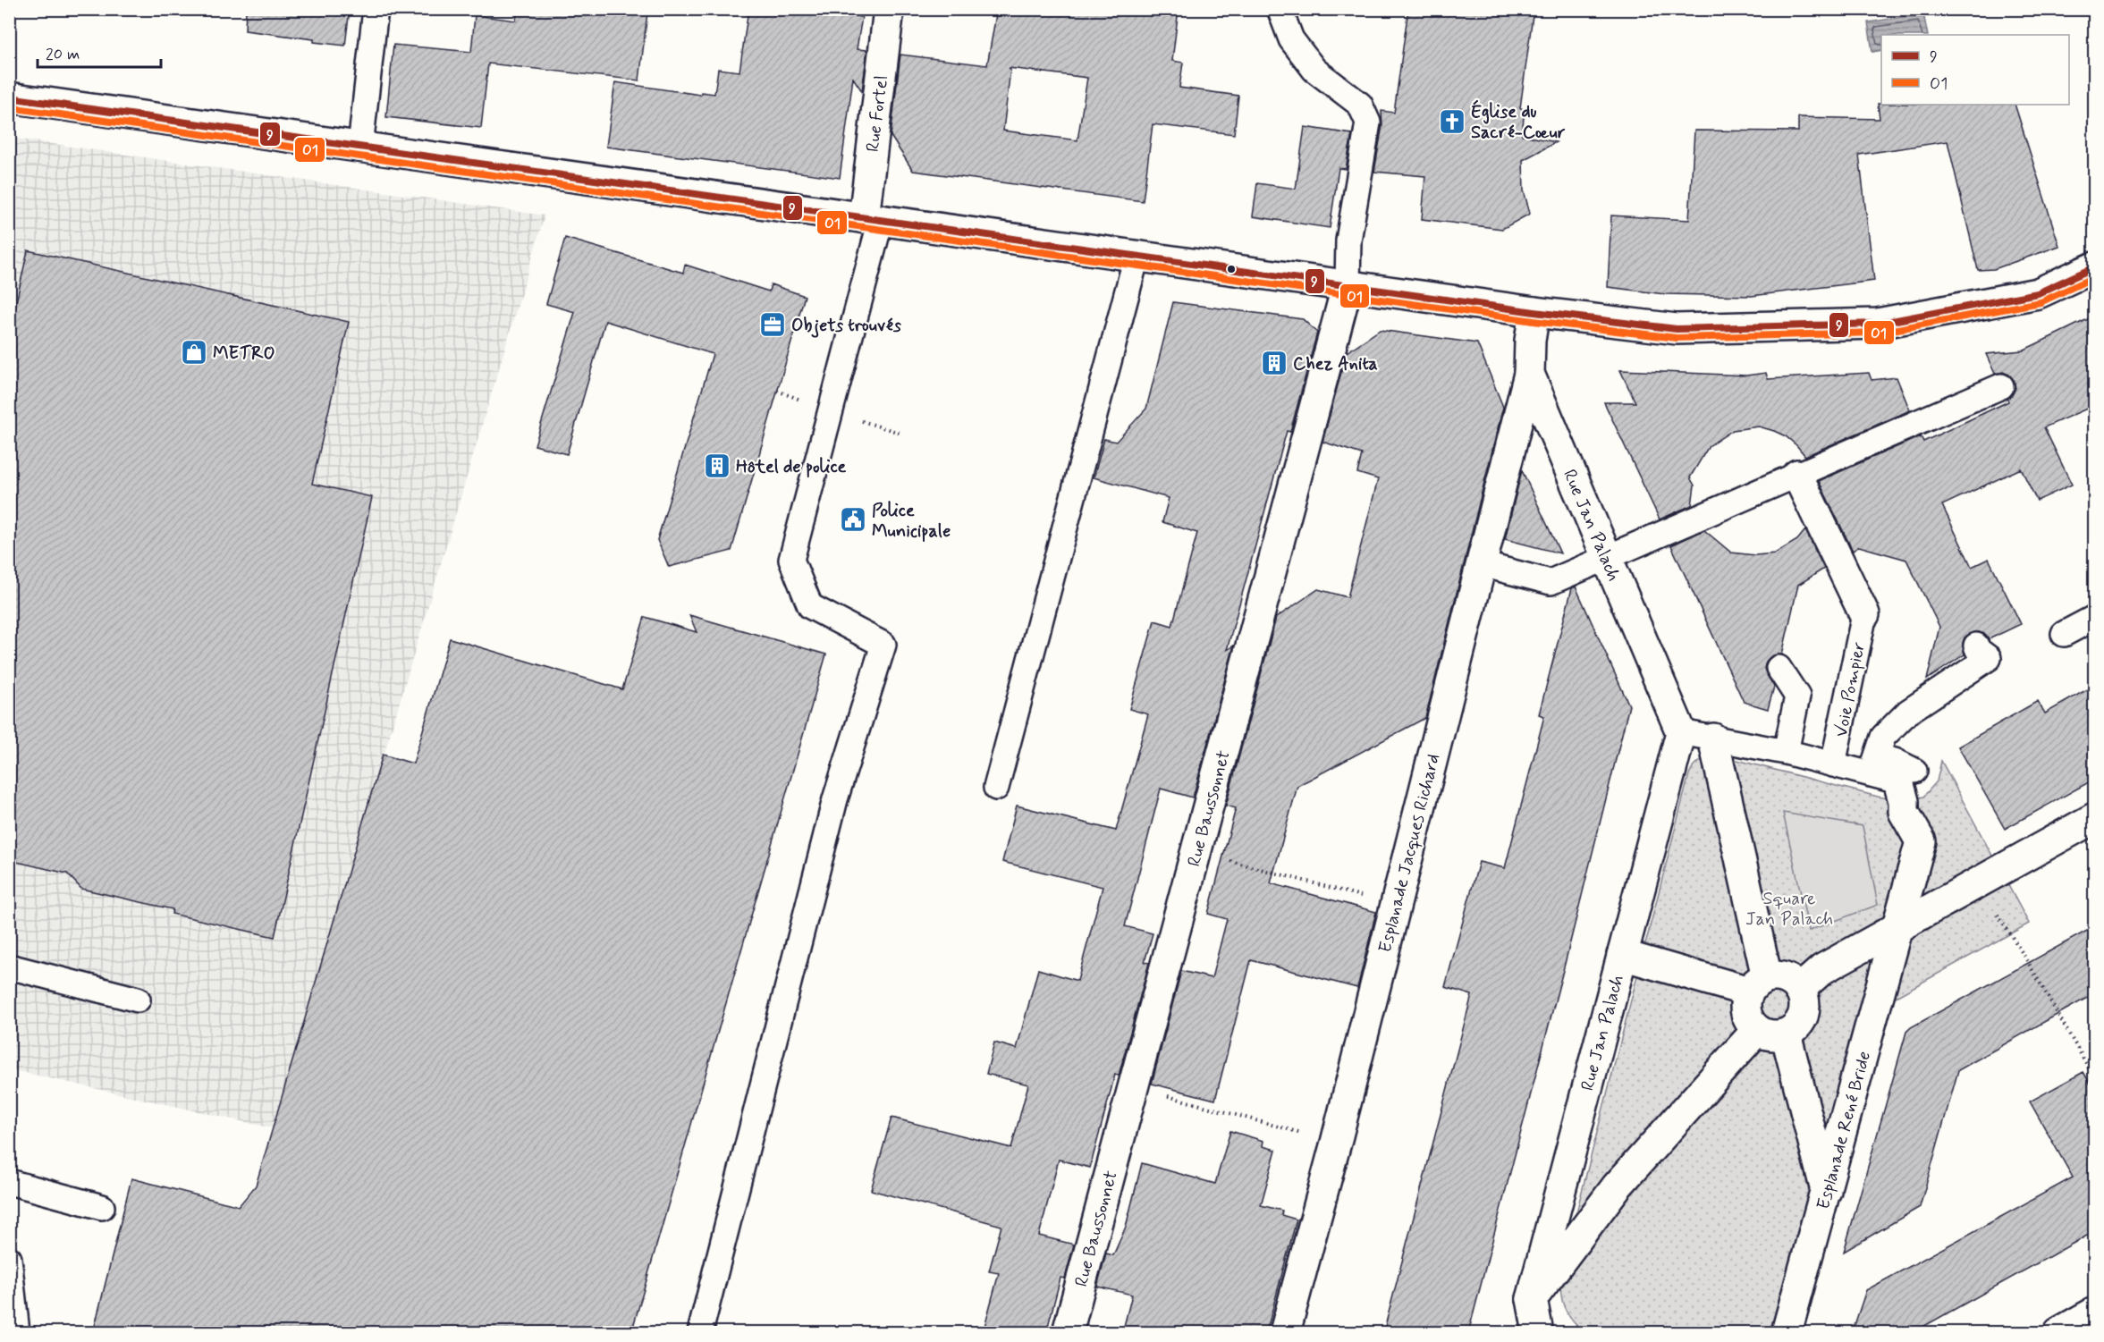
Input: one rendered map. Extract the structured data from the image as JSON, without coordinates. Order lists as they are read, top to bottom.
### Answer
{
  "streets": {
    "street": [
      "Rue Fortel",
      "Rue Jan Palach",
      "Rue Baussonnet",
      "Esplanade Jacques Richard",
      "Esplanade René Bride"
    ],
    "lane": ["Voie Pompier"]
  },
  "crossings": [
    ["Rue Jan Palach", "Esplanade Jacques Richard"]
  ],
  "parks": ["Square Jan Palach"],
  "places": {
    "church": ["Église du Sacré-Cœur"],
    "office": ["Objets trouvés"],
    "shop": ["METRO"],
    "building": ["Chez Anita", "Hôtel de police"],
    "public building": ["Police Municipale"]
  },
  "lines": ["transit line 9", "transit line O1"],
  "legend": ["9", "O1"],
  "scale_bar": "20 m"
}
